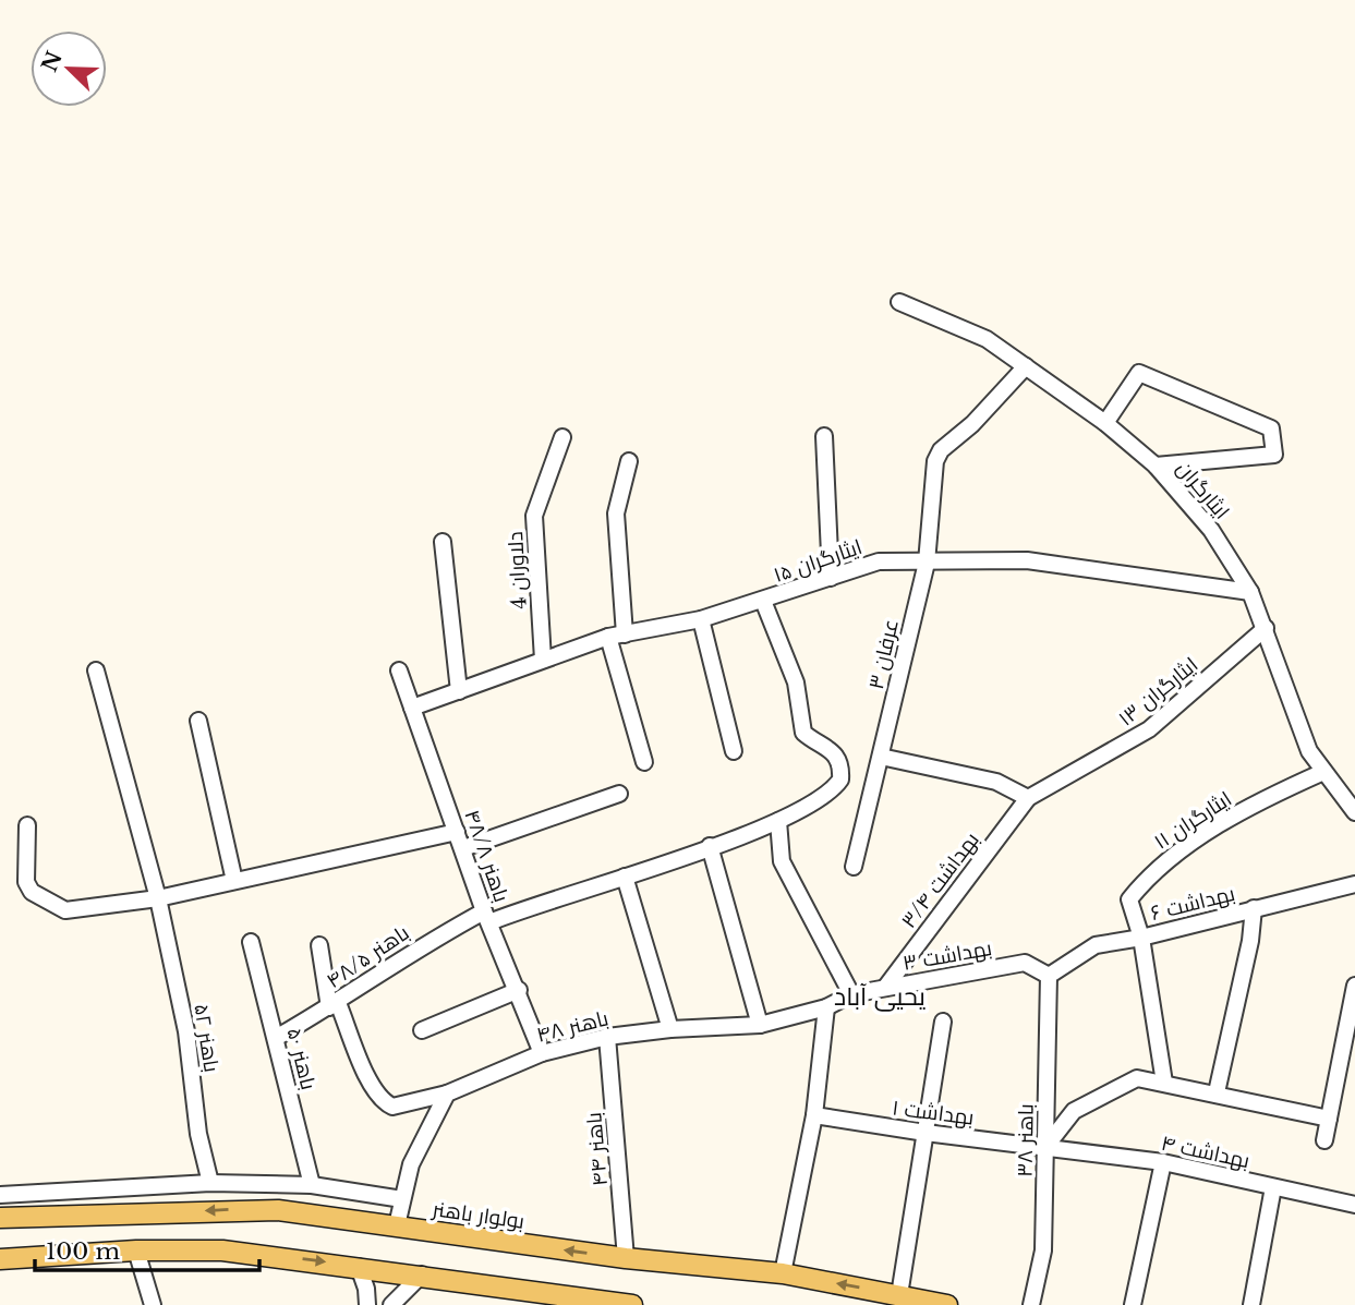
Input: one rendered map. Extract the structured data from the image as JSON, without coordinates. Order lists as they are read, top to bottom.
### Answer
{
  "streets": {
    "main road": ["بولوار باهنر"],
    "street": [
      "ایثارگران",
      "ایثارگران ۱۵",
      "دلاوران 4",
      "عرفان ۳",
      "ایثارگران ۱۳",
      "ایثارگران ۱۱",
      "باهنر ۴۸/۸",
      "بهداشت ۳/۴",
      "بهداشت ۶",
      "بهداشت ۳",
      "باهنر ۴۸/۵",
      "باهنر ۴۸",
      "باهنر ۵۲",
      "باهنر ۵۰",
      "بهداشت ۱",
      "باهنر ۳۸",
      "باهنر ۴۴",
      "بهداشت ۴"
    ]
  },
  "crossings": [
    ["ایثارگران", "ایثارگران ۱۵"],
    ["ایثارگران", "عرفان ۳"],
    ["ایثارگران", "ایثارگران ۱۳"],
    ["ایثارگران", "ایثارگران ۱۱"],
    ["ایثارگران ۱۵", "دلاوران 4"],
    ["ایثارگران ۱۵", "عرفان ۳"],
    ["ایثارگران ۱۵", "باهنر ۴۸/۸"],
    ["ایثارگران ۱۵", "باهنر ۴۸/۵"],
    ["ایثارگران ۱۳", "بهداشت ۳/۴"],
    ["ایثارگران ۱۱", "بهداشت ۶"],
    ["باهنر ۴۸/۸", "باهنر ۴۸/۵"],
    ["باهنر ۴۸/۸", "باهنر ۴۸"],
    ["بهداشت ۳/۴", "بهداشت ۳"],
    ["بهداشت ۶", "بهداشت ۳"],
    ["بهداشت ۶", "باهنر ۳۸"],
    ["بهداشت ۳", "باهنر ۴۸"],
    ["بهداشت ۳", "باهنر ۳۸"],
    ["باهنر ۴۸/۵", "باهنر ۴۸"],
    ["باهنر ۴۸/۵", "باهنر ۵۰"],
    ["باهنر ۴۸", "باهنر ۴۴"],
    ["بهداشت ۱", "باهنر ۳۸"],
    ["بهداشت ۱", "بهداشت ۴"],
    ["باهنر ۳۸", "بهداشت ۴"],
    ["باهنر ۴۴", "بولوار باهنر"]
  ],
  "districts": ["یحیی آباد"],
  "scale_bar": "100 m",
  "north": "top left"
}
